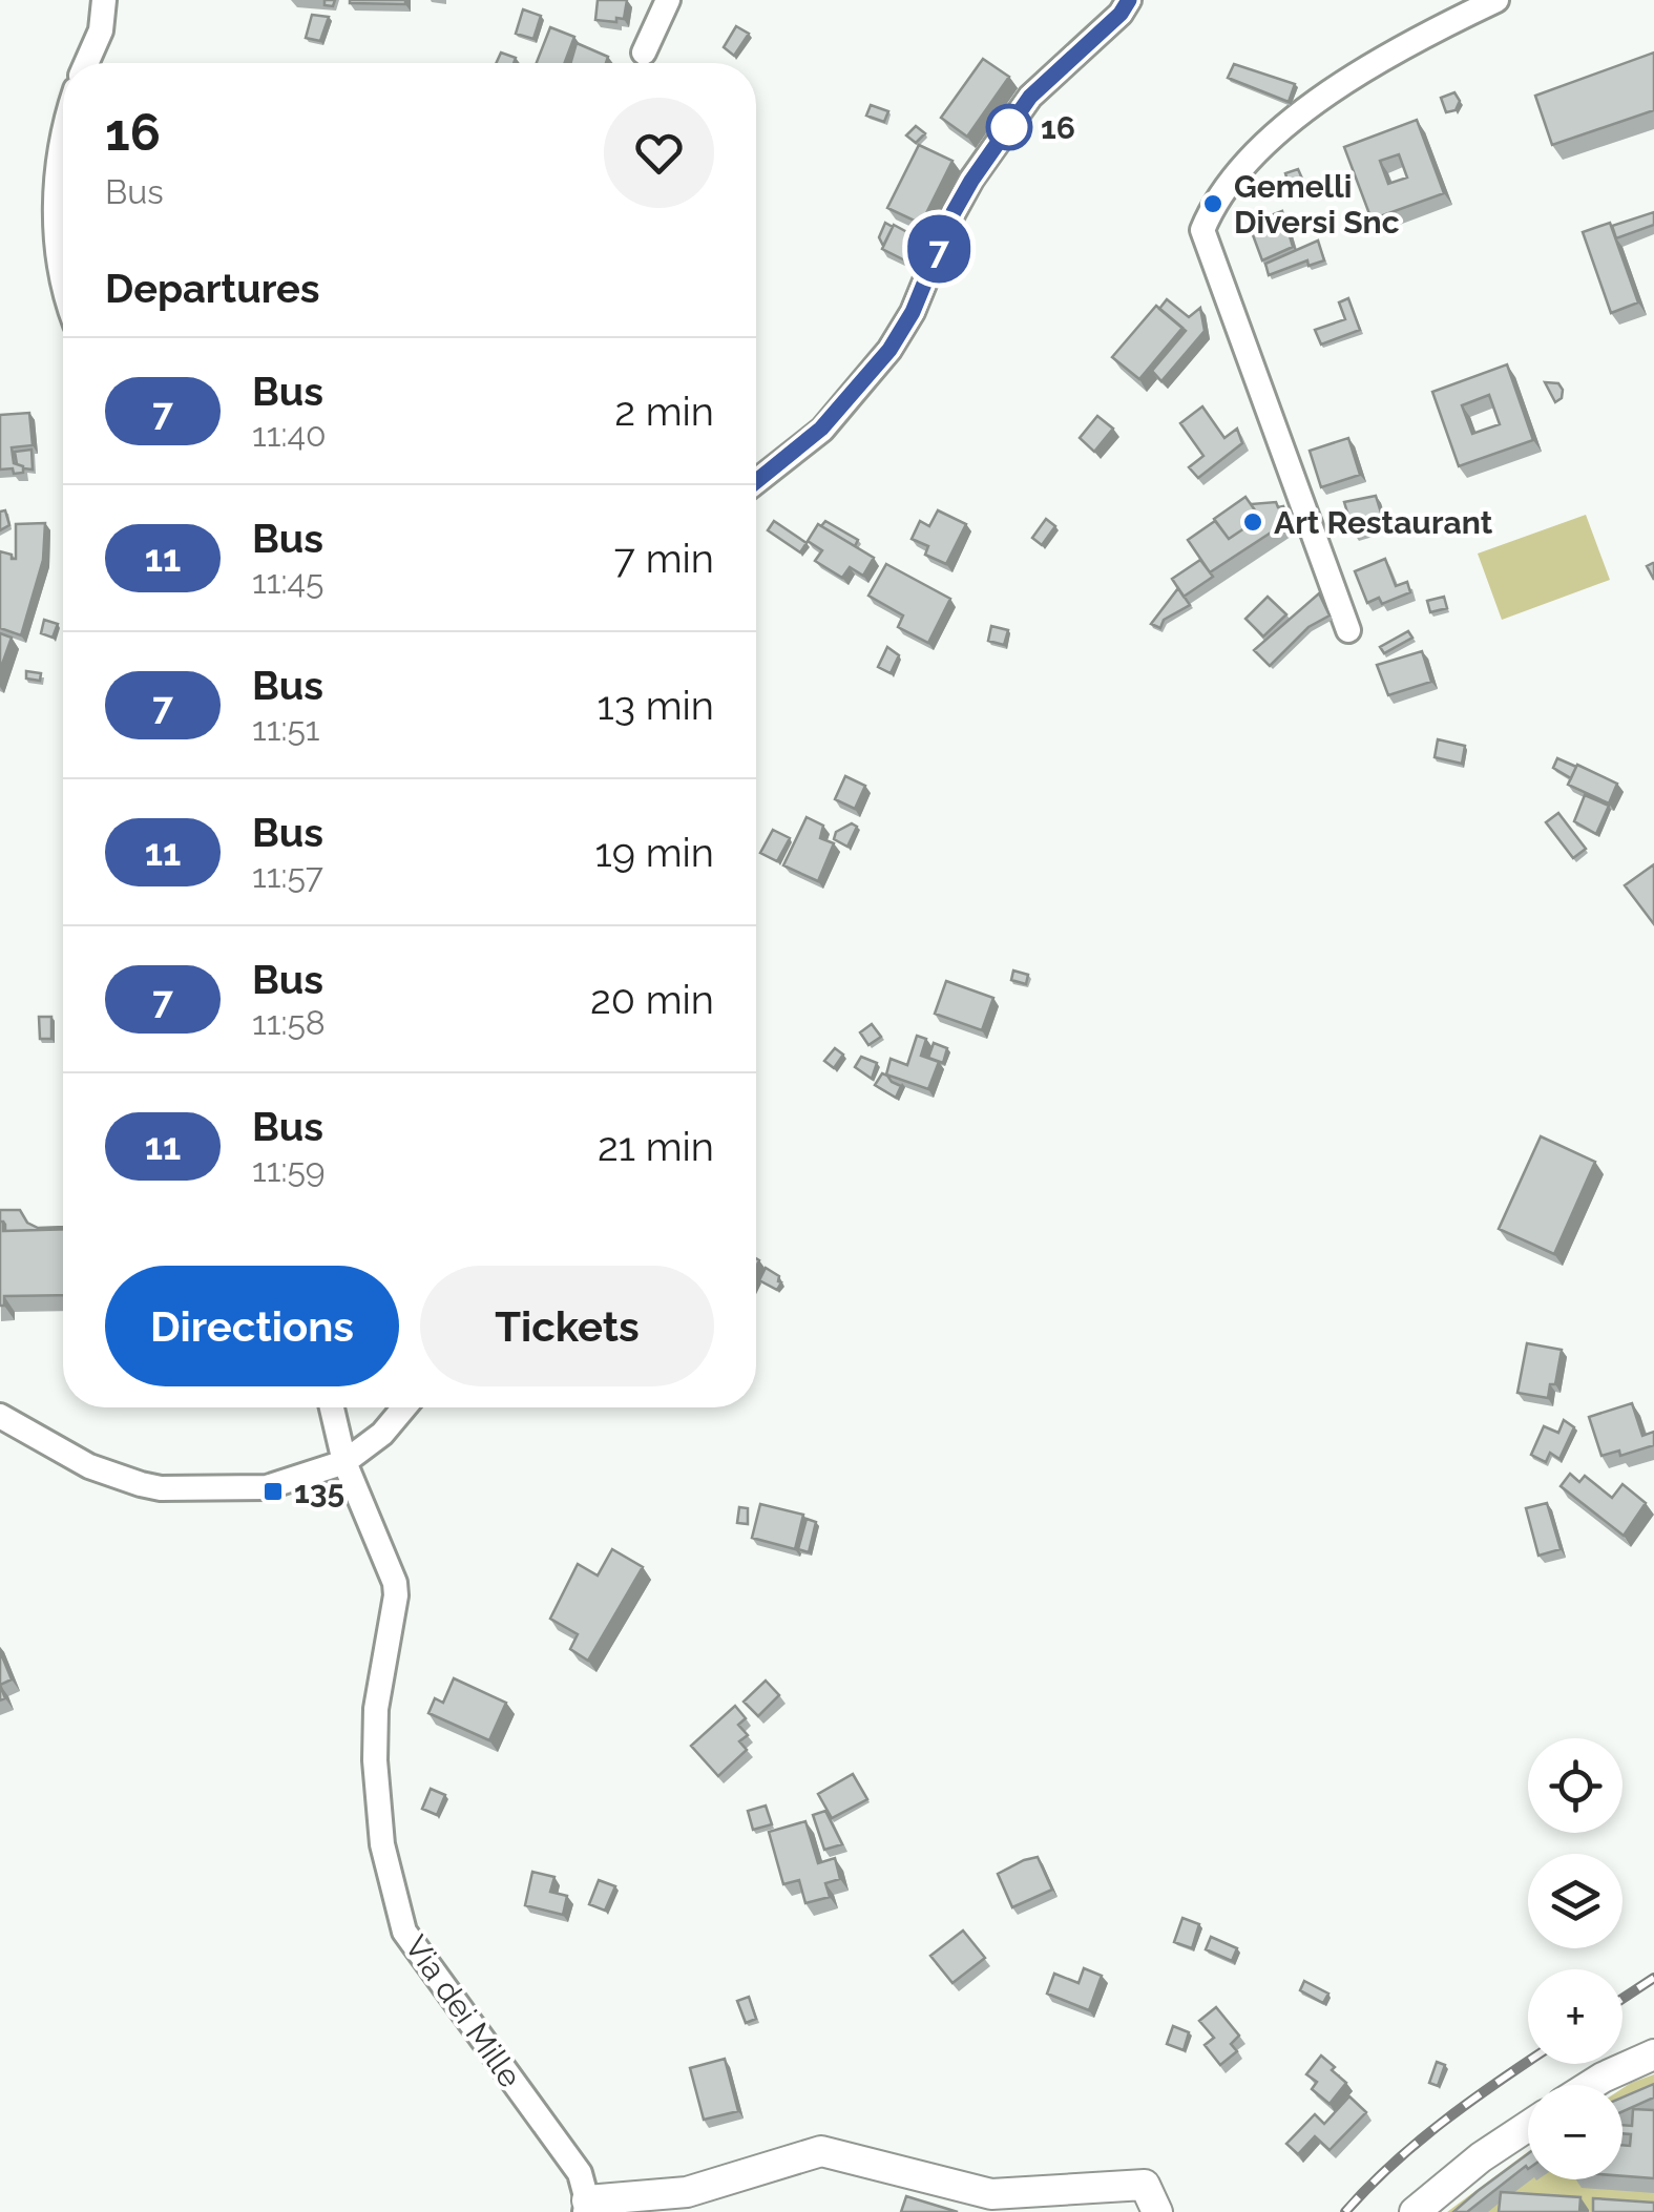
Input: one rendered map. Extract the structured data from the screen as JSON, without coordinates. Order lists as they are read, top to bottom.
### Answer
{
  "streets": {
    "street": ["Via dei Mille"]
  },
  "places": {
    "other": ["16", "Gemelli Diversi Snc", "Art Restaurant"],
    "transit": ["135"]
  },
  "lines": ["bus line 7"],
  "page": {
    "on_map": "7",
    "heading": [
      ["16", "Bus"],
      "Departures"
    ],
    "list": [
      {
        "mark": "7",
        "name": "Bus",
        "note": "11:40",
        "value": "2 min"
      },
      {
        "mark": "11",
        "name": "Bus",
        "note": "11:45",
        "value": "7 min"
      },
      {
        "mark": "7",
        "name": "Bus",
        "note": "11:51",
        "value": "13 min"
      },
      {
        "mark": "11",
        "name": "Bus",
        "note": "11:57",
        "value": "19 min"
      },
      {
        "mark": "7",
        "name": "Bus",
        "note": "11:58",
        "value": "20 min"
      },
      {
        "mark": "11",
        "name": "Bus",
        "note": "11:59",
        "value": "21 min"
      }
    ],
    "buttons": ["Directions", "Tickets"],
    "map_buttons": ["+", "−"]
  }
}
